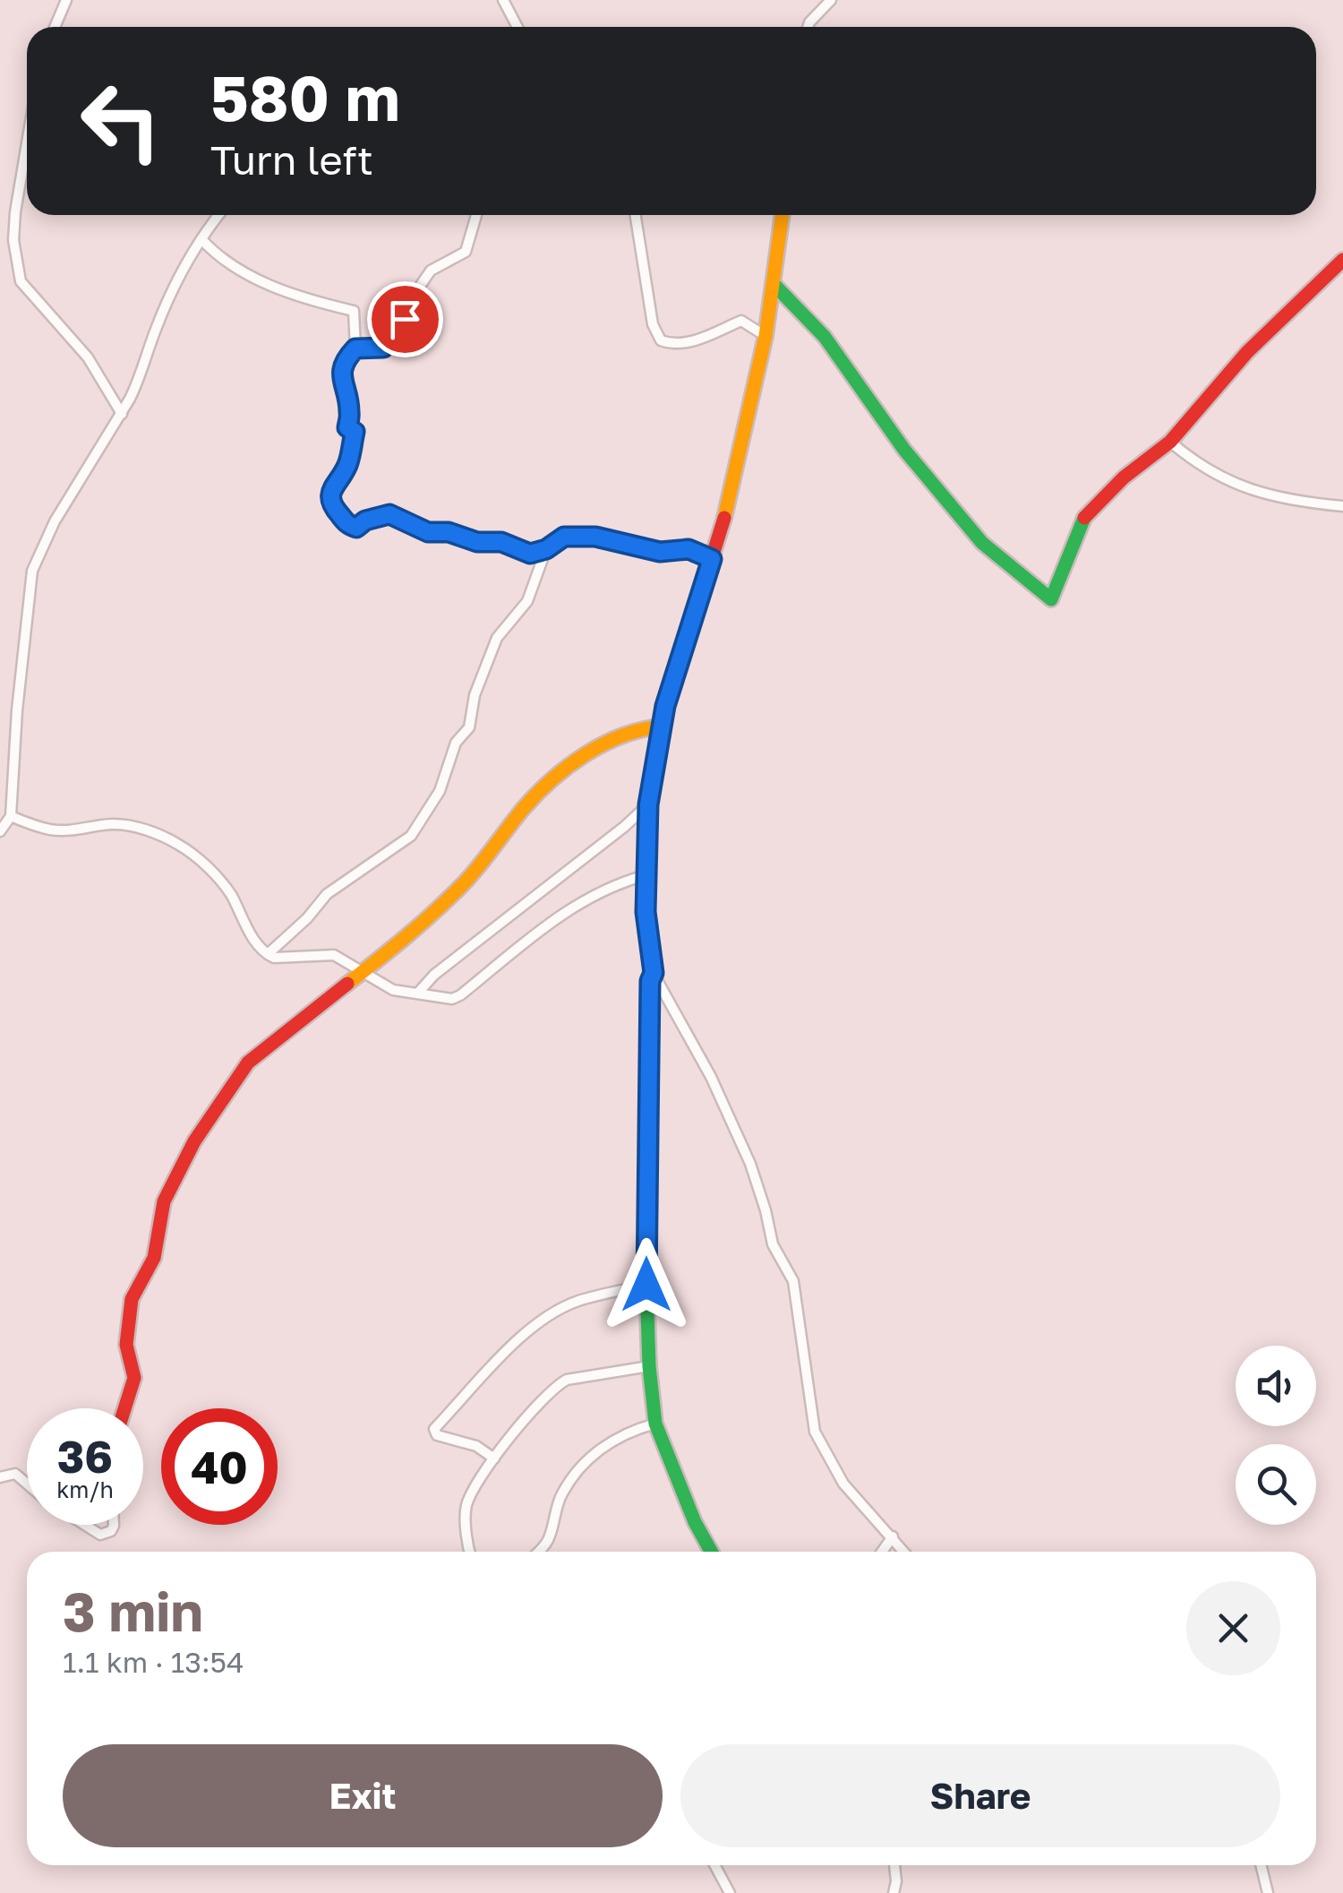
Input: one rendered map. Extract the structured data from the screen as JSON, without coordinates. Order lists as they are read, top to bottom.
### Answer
{
  "page": {
    "turn": ["580 m", "Turn left"],
    "speed": "36 km/h",
    "limit": "40",
    "heading": ["3 min", "1.1 km · 13:54"],
    "buttons": ["Exit", "Share"]
  }
}
